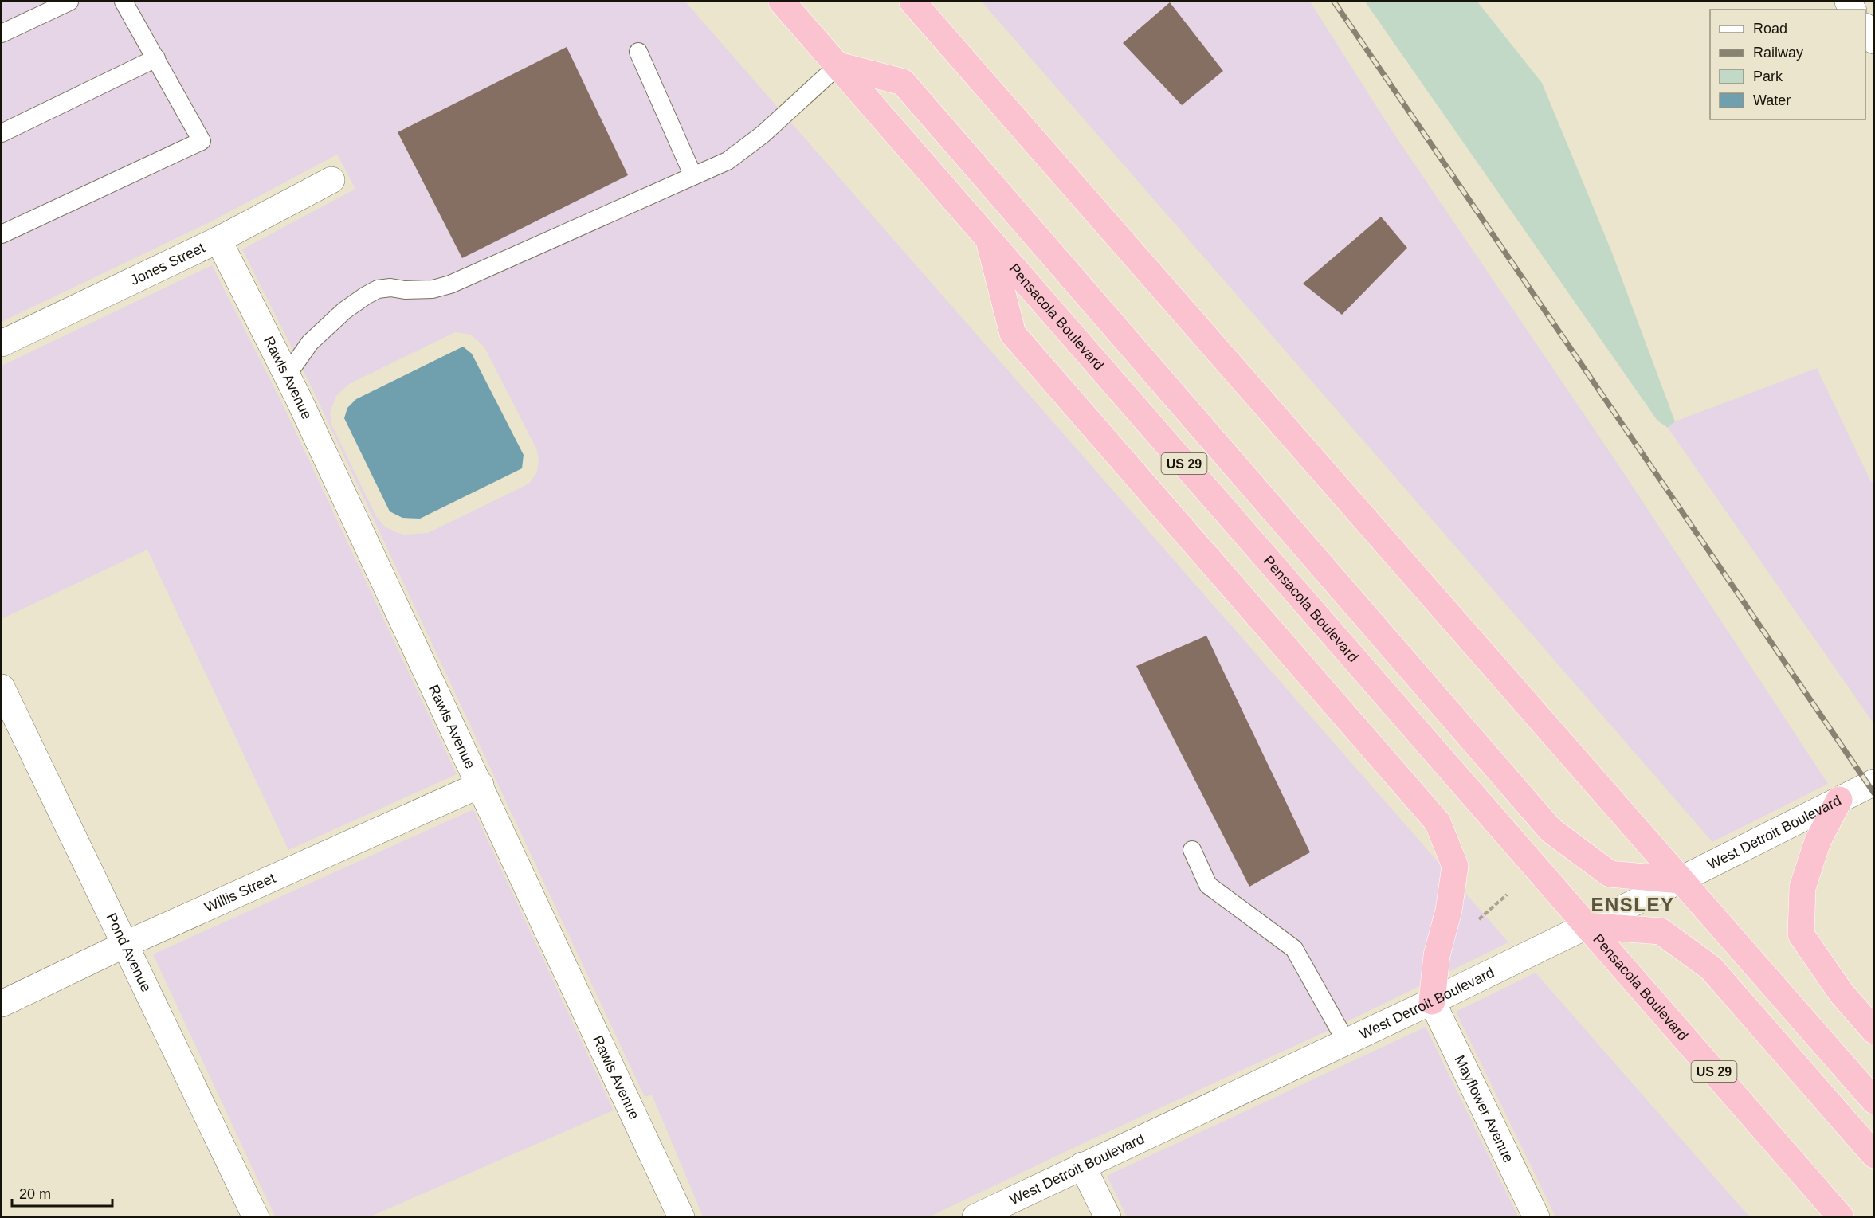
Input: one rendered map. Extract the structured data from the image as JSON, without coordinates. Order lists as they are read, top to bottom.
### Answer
{
  "streets": {
    "highway": ["Pensacola Boulevard", "US 29"],
    "street": [
      "Jones Street",
      "Rawls Avenue",
      "West Detroit Boulevard",
      "Willis Street",
      "Pond Avenue",
      "Mayflower Avenue"
    ]
  },
  "crossings": [
    ["Jones Street", "Rawls Avenue"],
    ["Pensacola Boulevard", "West Detroit Boulevard"],
    ["Rawls Avenue", "Willis Street"],
    ["West Detroit Boulevard", "Mayflower Avenue"],
    ["Willis Street", "Pond Avenue"]
  ],
  "districts": ["ENSLEY"],
  "legend": [
    "Road",
    "Railway",
    "Park",
    "Water"
  ],
  "scale_bar": "20 m"
}
